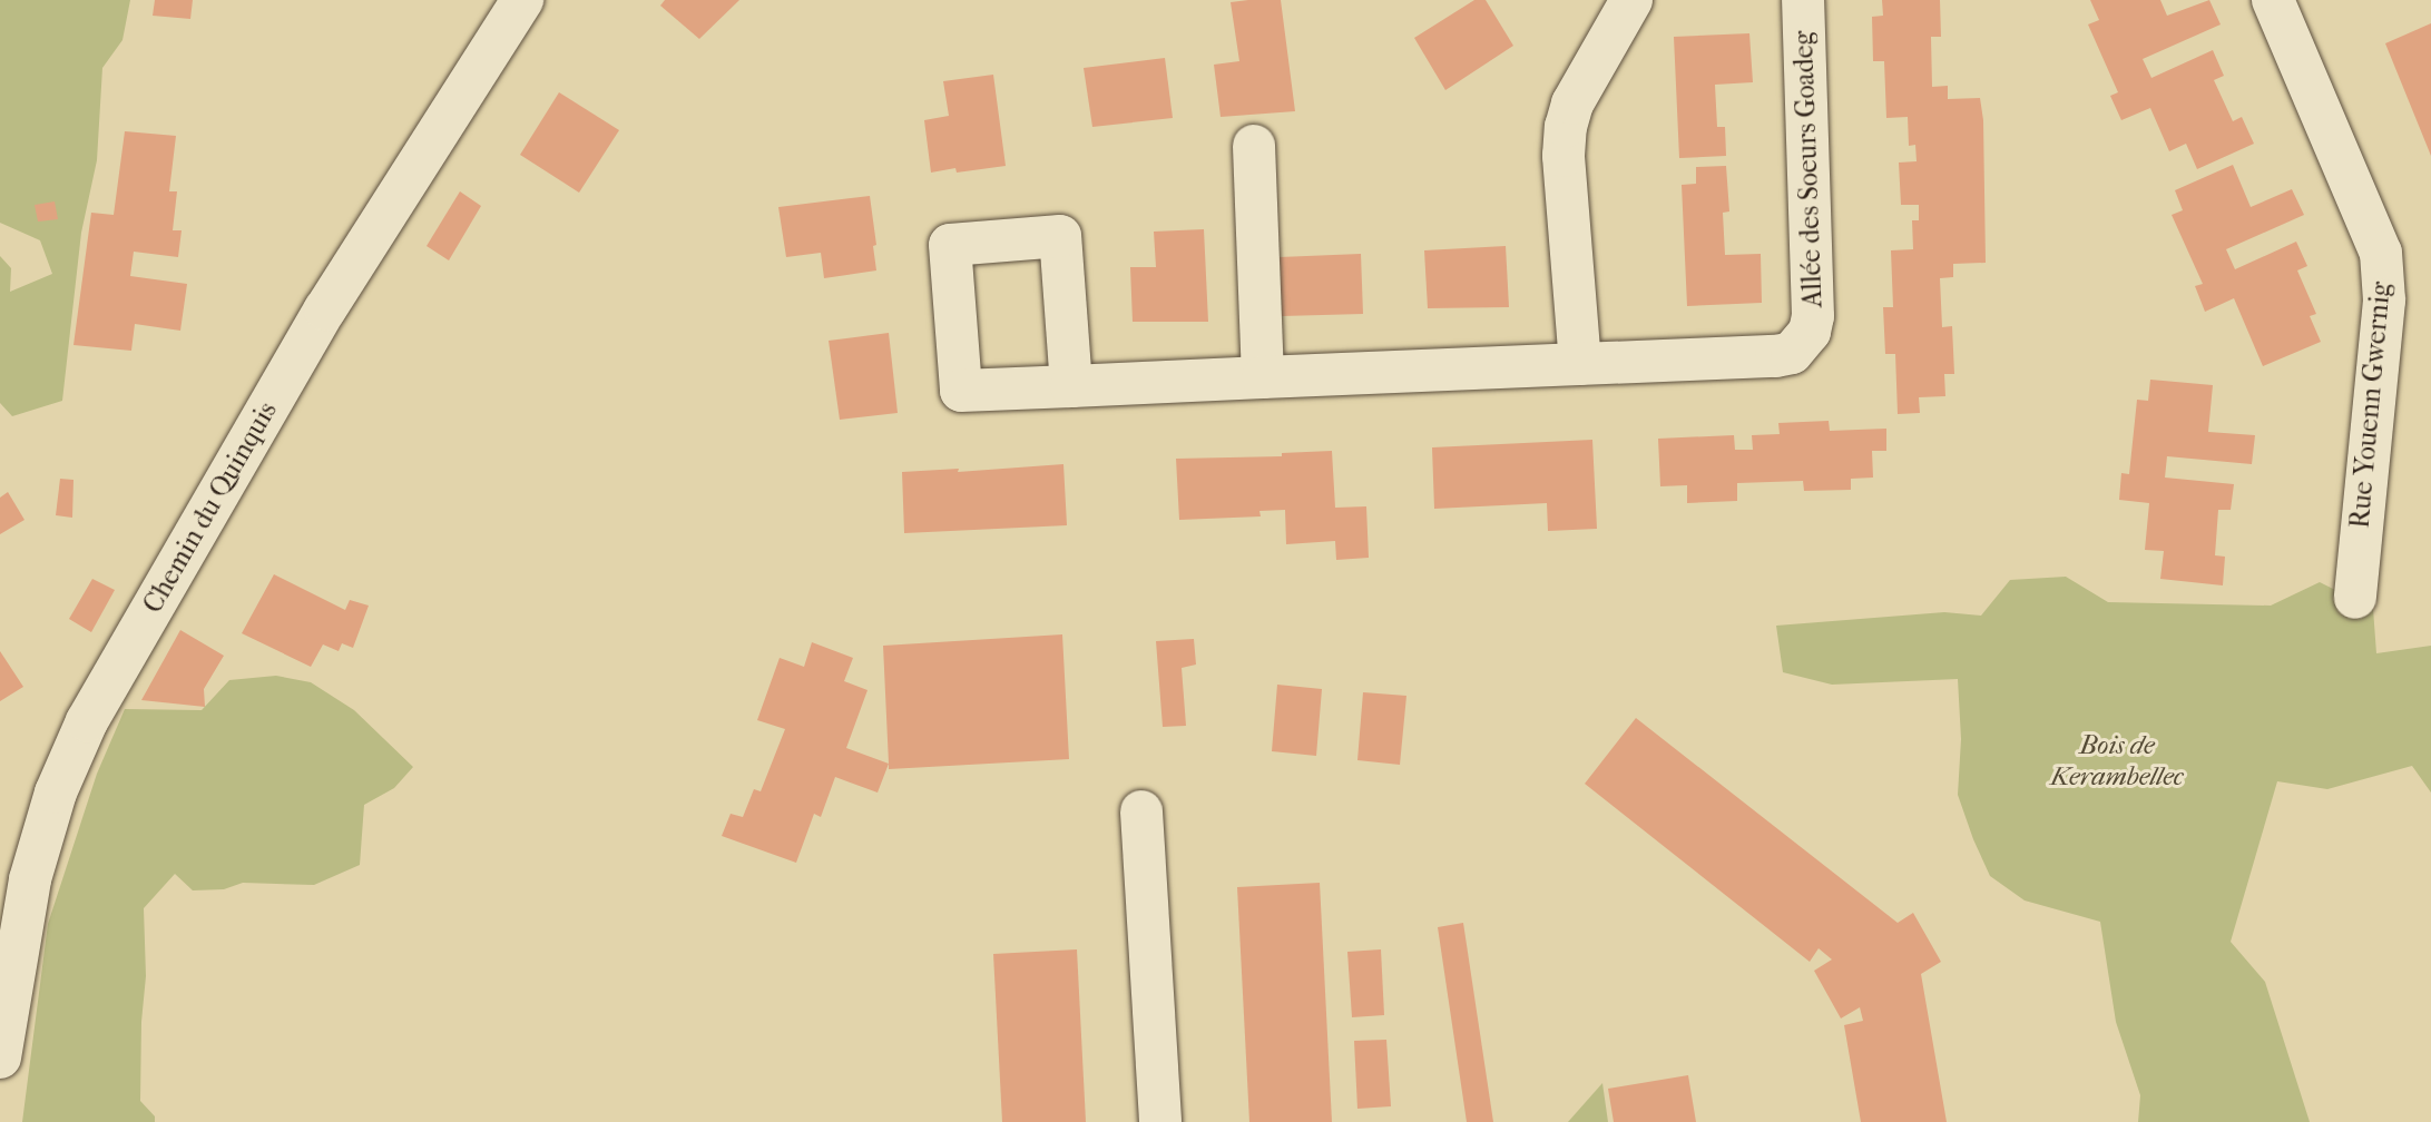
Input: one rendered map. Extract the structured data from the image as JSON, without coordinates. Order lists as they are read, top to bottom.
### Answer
{
  "streets": {
    "street": ["Allée des Soeurs Goadeg", "Rue Youenn Gwernig", "Chemin du Quinquis"]
  },
  "parks": ["Bois de Kerambellec"]
}
